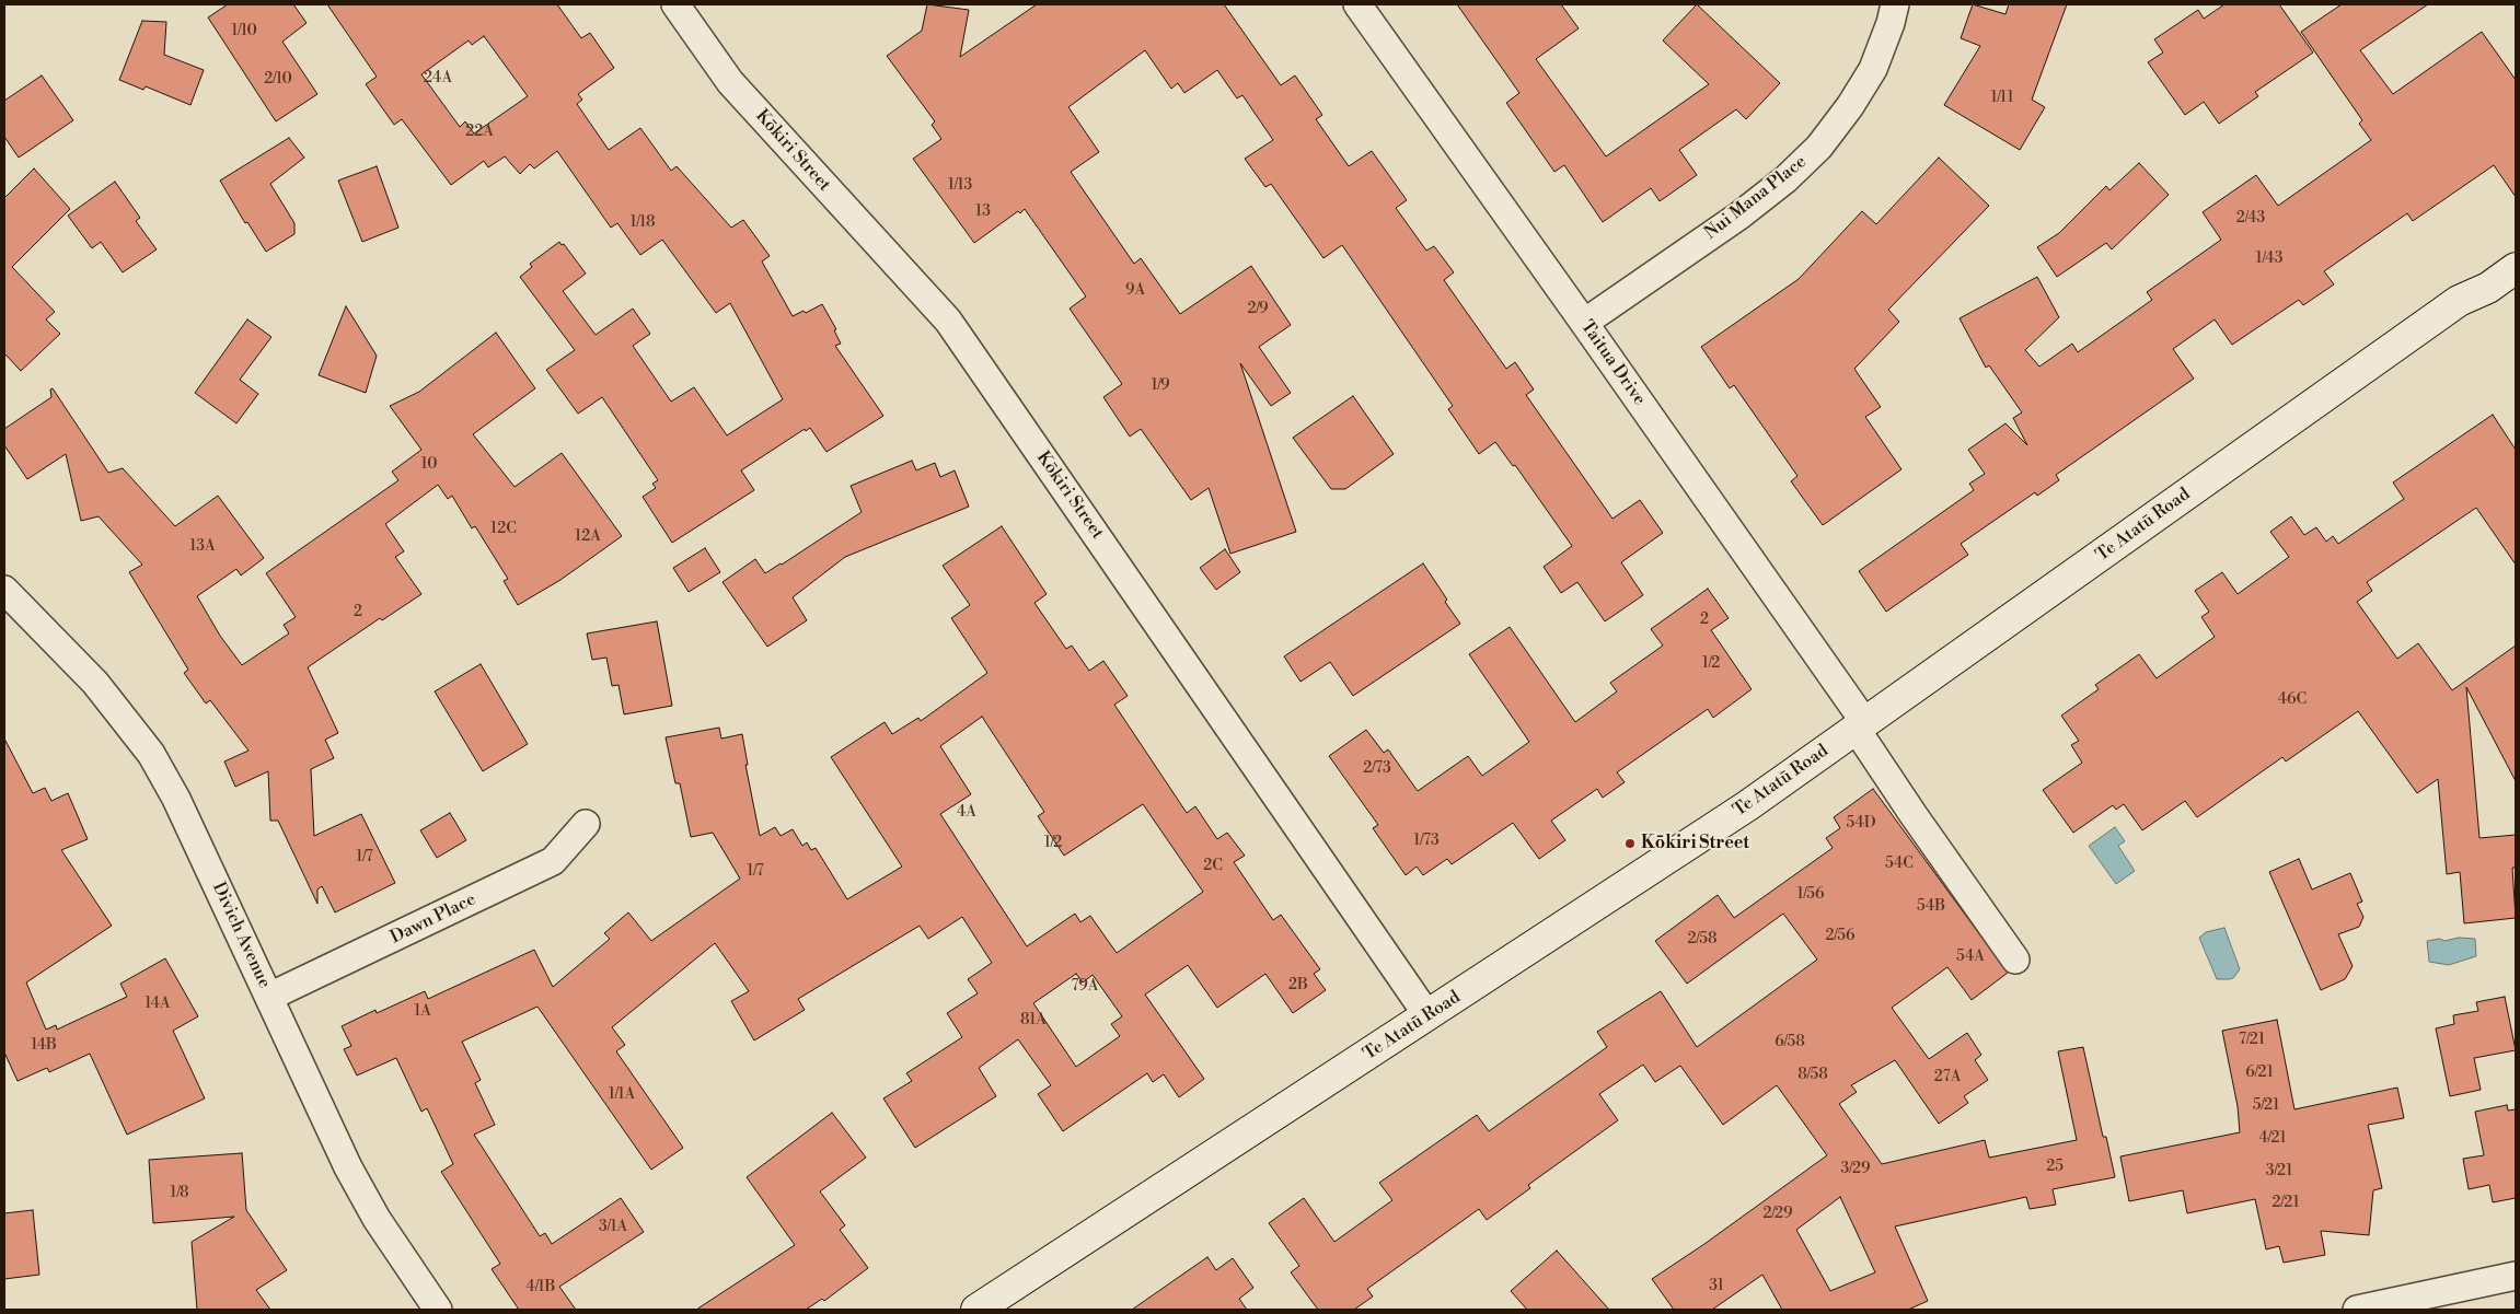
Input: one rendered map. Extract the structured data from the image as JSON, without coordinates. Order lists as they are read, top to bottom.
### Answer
{
  "streets": {
    "main road": ["Te Atatū Road"],
    "street": [
      "Kōkiri Street",
      "Nui Mana Place",
      "Taitua Drive",
      "Dawn Place",
      "Divich Avenue"
    ]
  },
  "crossings": [
    ["Kōkiri Street", "Te Atatū Road"],
    ["Nui Mana Place", "Taitua Drive"],
    ["Taitua Drive", "Te Atatū Road"],
    ["Dawn Place", "Divich Avenue"]
  ],
  "places": ["Kōkiri Street"],
  "house_numbers": [
    "1/10",
    "24A",
    "2/10",
    "1/11",
    "22A",
    "1/13",
    "13",
    "2/43",
    "1/18",
    "1/43",
    "9A",
    "2/9",
    "1/9",
    "10",
    "12C",
    "12A",
    "13A",
    "2",
    "2",
    "1/2",
    "46C",
    "2/73",
    "4A",
    "54D",
    "1/73",
    "1/2",
    "1/7",
    "54C",
    "2C",
    "1/7",
    "1/56",
    "54B",
    "2/56",
    "2/58",
    "54A",
    "2B",
    "79A",
    "14A",
    "1A",
    "81A",
    "7/21",
    "6/58",
    "14B",
    "6/21",
    "8/58",
    "27A",
    "1/1A",
    "5/21",
    "4/21",
    "25",
    "3/29",
    "3/21",
    "1/8",
    "2/21",
    "2/29",
    "3/1A",
    "31",
    "4/1B"
  ]
}
